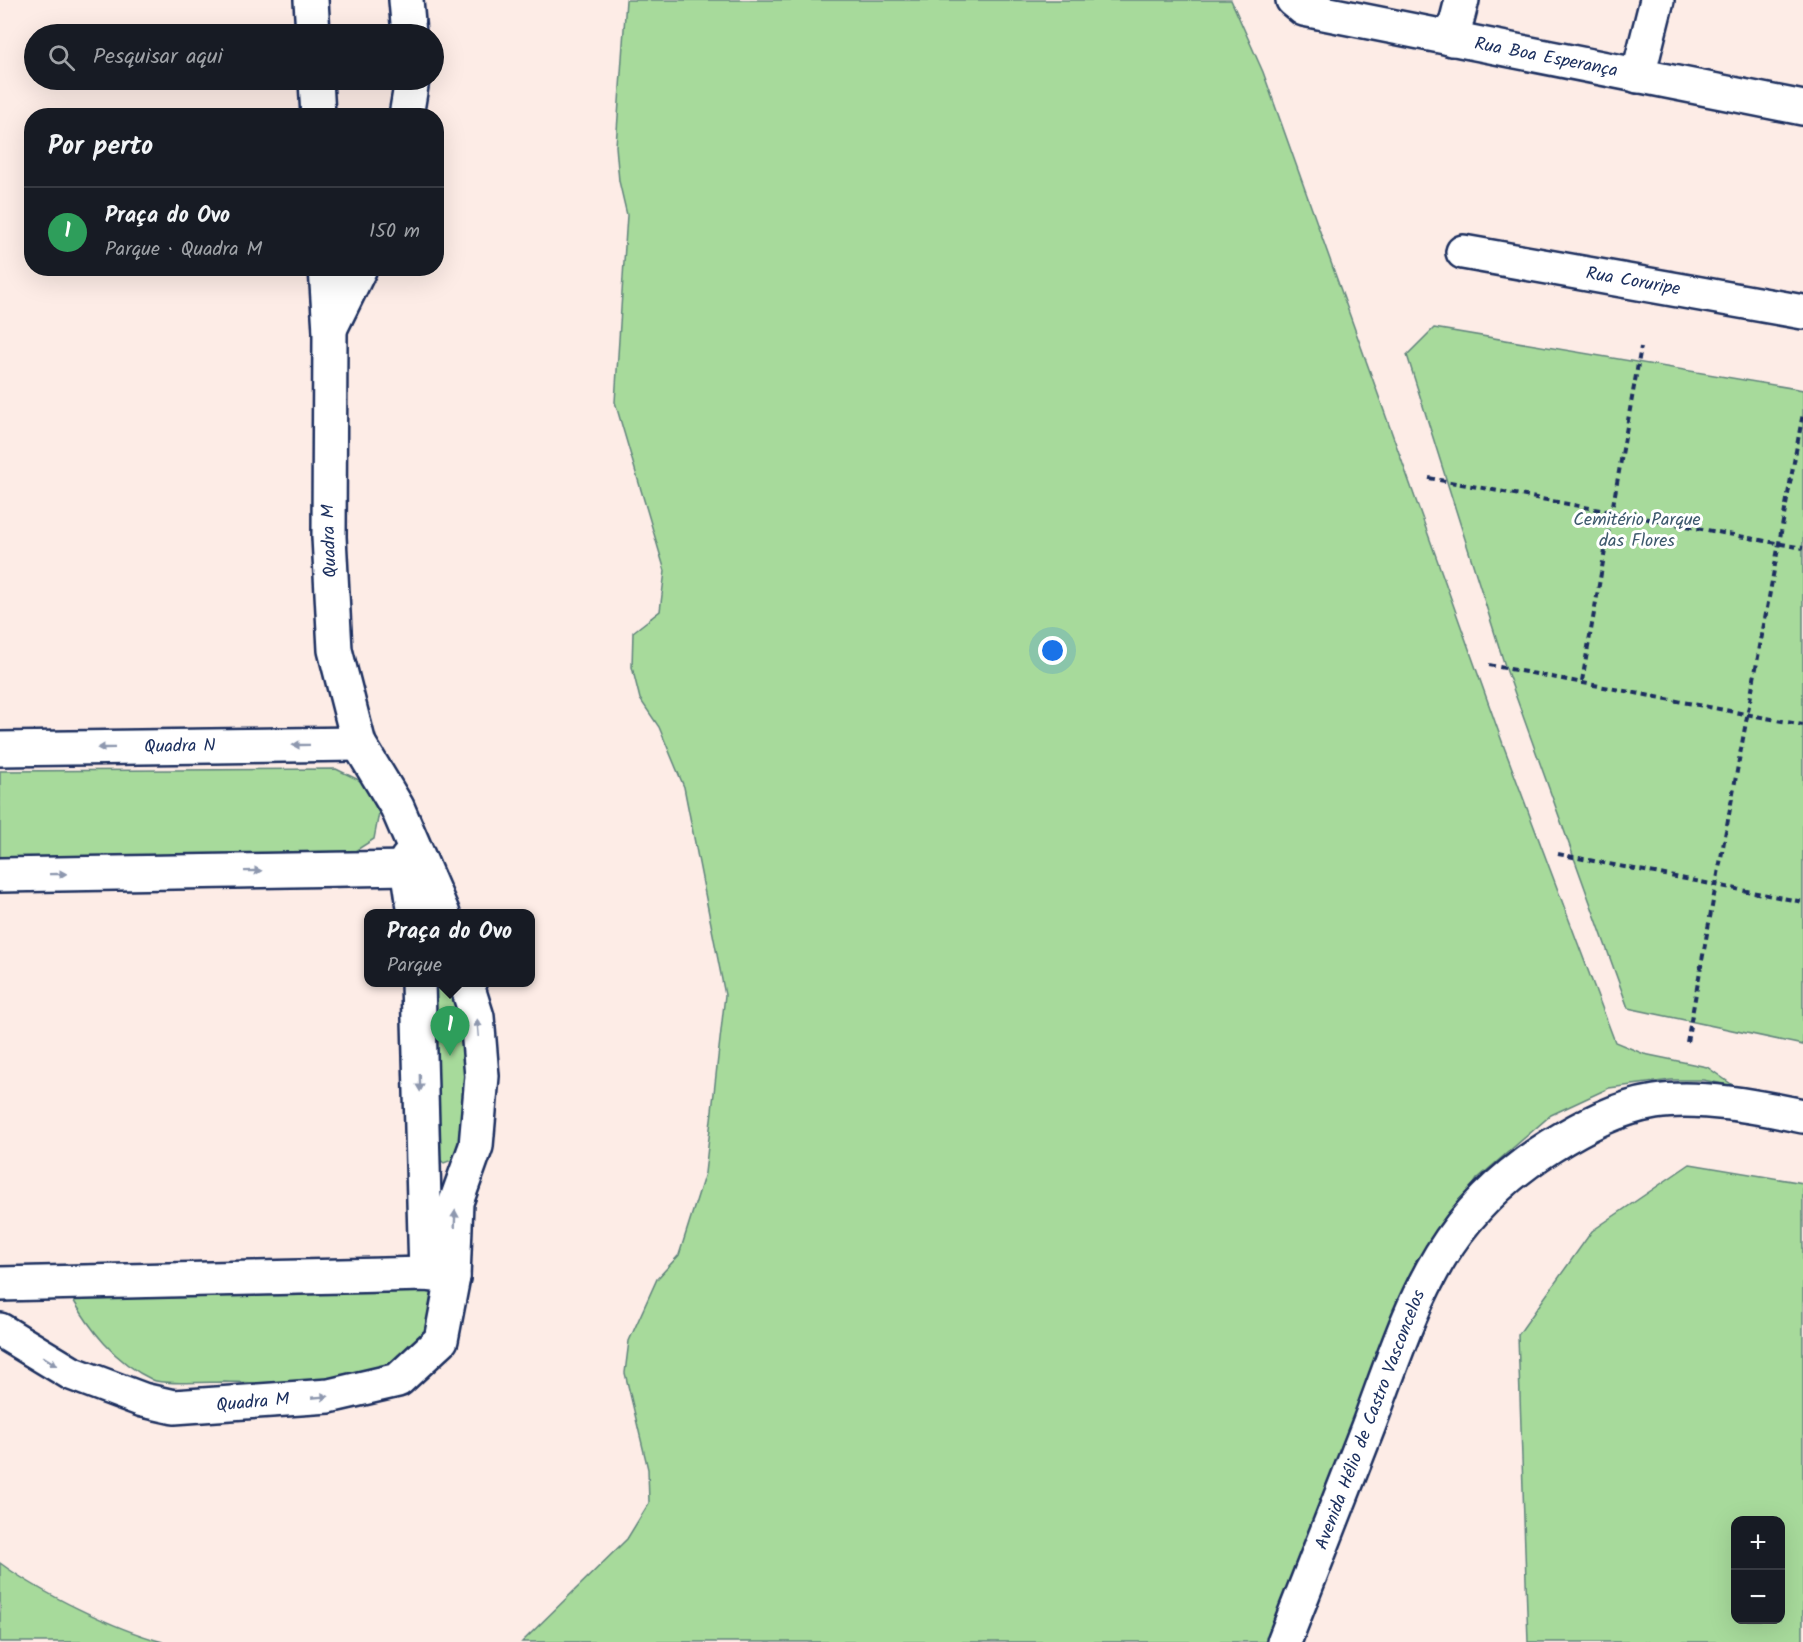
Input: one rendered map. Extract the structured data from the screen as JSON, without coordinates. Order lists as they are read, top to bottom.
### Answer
{
  "streets": {
    "street": [
      "Rua Boa Esperança",
      "Rua Coruripe",
      "Quadra M",
      "Quadra N",
      "Avenida Hélio de Castro Vasconcelos"
    ]
  },
  "crossings": [
    ["Quadra M", "Quadra N"]
  ],
  "parks": ["Cemitério Parque das Flores"],
  "page": {
    "search": "Pesquisar aqui",
    "heading": "Por perto",
    "list": [
      {
        "mark": "1",
        "name": "Praça do Ovo",
        "note": "Parque · Quadra M",
        "value": "150 m"
      }
    ],
    "popup": ["Praça do Ovo", "Parque"],
    "pins": "1",
    "map_buttons": ["+", "−"]
  }
}
